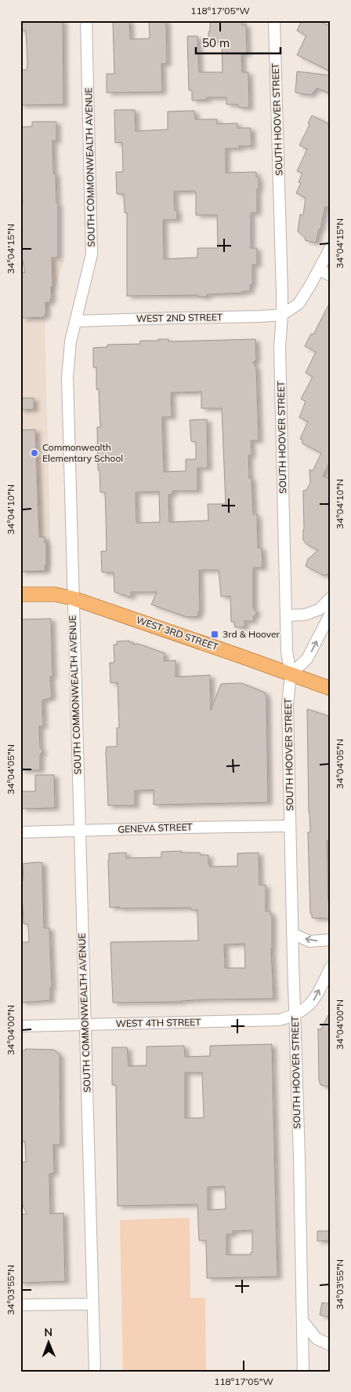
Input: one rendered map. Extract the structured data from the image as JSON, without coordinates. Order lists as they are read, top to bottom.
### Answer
{
  "streets": {
    "main road": ["WEST 3RD STREET"],
    "street": [
      "SOUTH HOOVER STREET",
      "SOUTH COMMONWEALTH AVENUE",
      "WEST 2ND STREET",
      "GENEVA STREET",
      "WEST 4TH STREET"
    ]
  },
  "crossings": [
    ["SOUTH HOOVER STREET", "WEST 2ND STREET"],
    ["SOUTH HOOVER STREET", "WEST 3RD STREET"],
    ["SOUTH HOOVER STREET", "GENEVA STREET"],
    ["SOUTH HOOVER STREET", "WEST 4TH STREET"],
    ["SOUTH COMMONWEALTH AVENUE", "WEST 2ND STREET"],
    ["SOUTH COMMONWEALTH AVENUE", "WEST 3RD STREET"],
    ["SOUTH COMMONWEALTH AVENUE", "GENEVA STREET"],
    ["SOUTH COMMONWEALTH AVENUE", "WEST 4TH STREET"]
  ],
  "places": {
    "other": ["Commonwealth Elementary School"],
    "transit": ["3rd & Hoover"]
  },
  "scale_bar": "50 m",
  "north": "top",
  "coordinates": [
    "118°17'05\"W",
    "34°04'15\"N",
    "34°04'10\"N",
    "34°04'05\"N",
    "34°04'00\"N",
    "34°03'55\"N"
  ]
}
